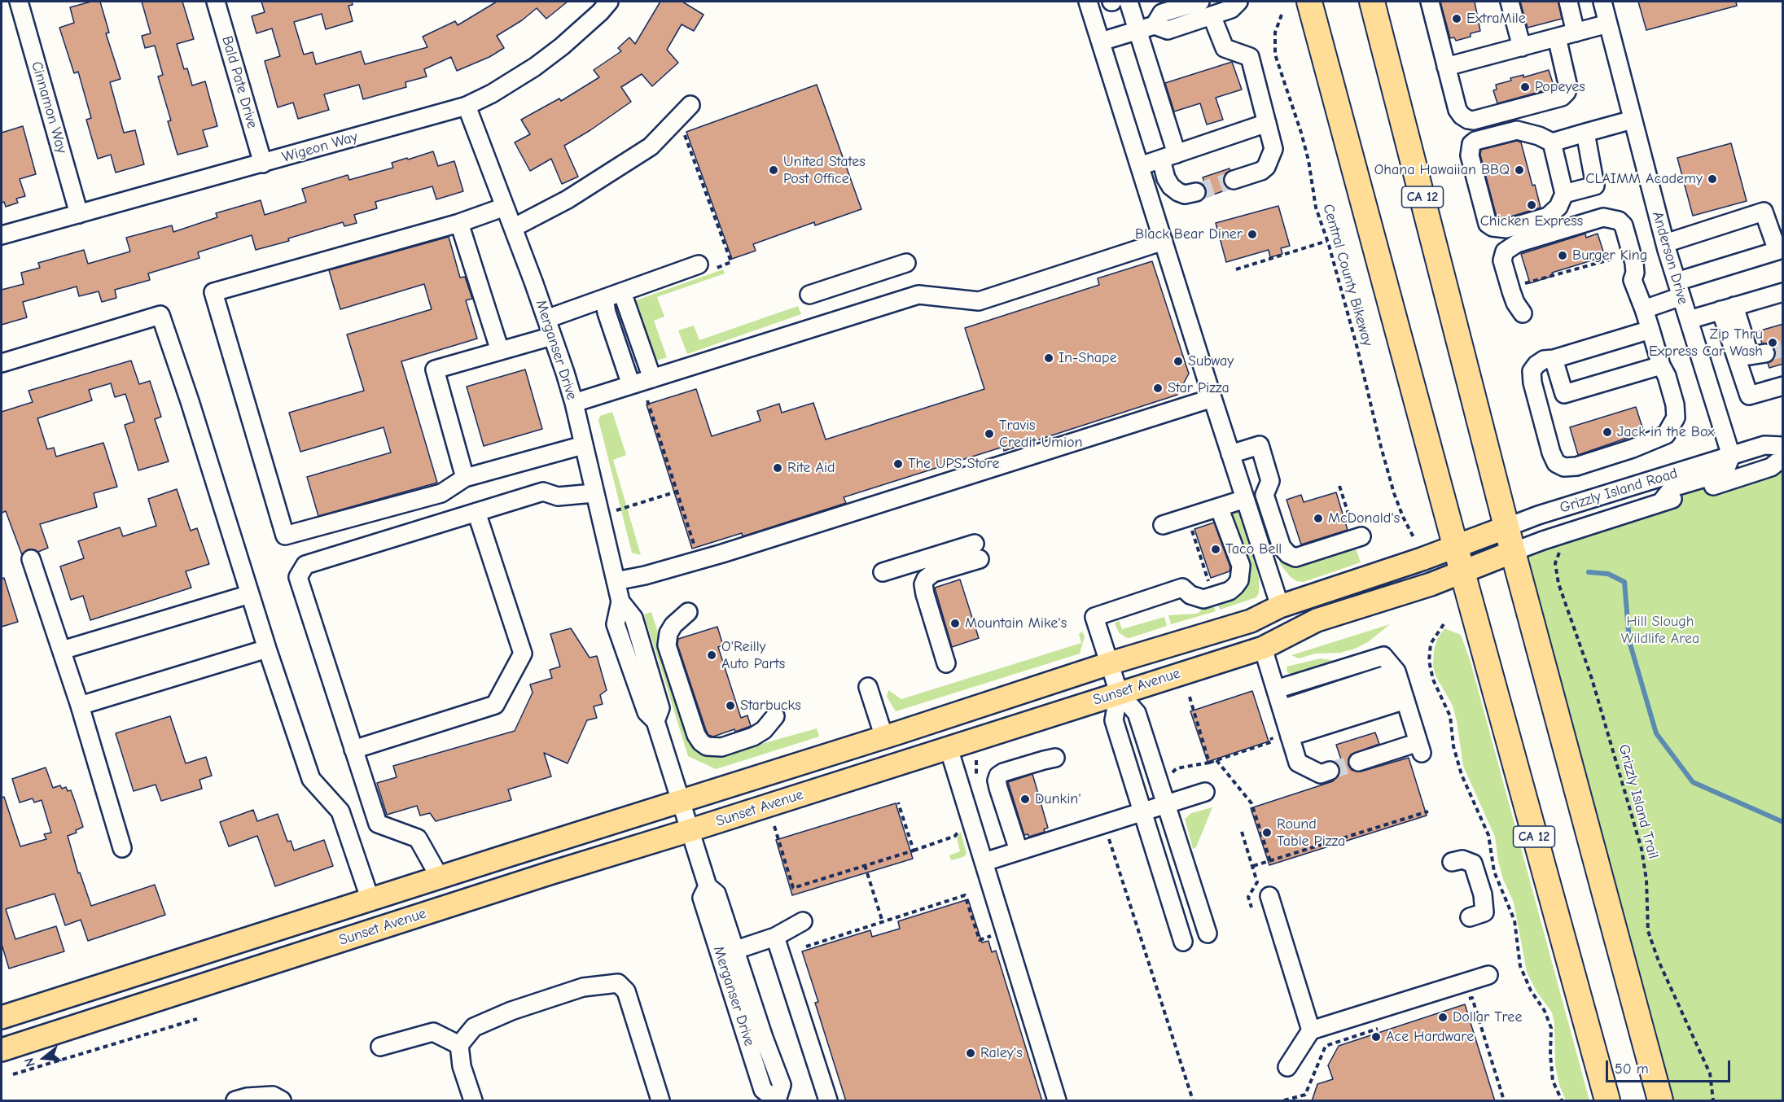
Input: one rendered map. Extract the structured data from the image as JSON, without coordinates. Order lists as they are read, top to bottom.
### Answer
{
  "streets": {
    "highway": ["CA 12"],
    "main road": ["Sunset Avenue"],
    "street": [
      "Bald Pate Drive",
      "Cinnamon Way",
      "Wigeon Way",
      "Anderson Drive",
      "Merganser Drive",
      "Grizzly Island Road"
    ],
    "path": ["Central County Bikeway", "Grizzly Island Trail"]
  },
  "crossings": [
    ["Bald Pate Drive", "Wigeon Way"],
    ["Cinnamon Way", "Wigeon Way"],
    ["Wigeon Way", "Merganser Drive"],
    ["CA 12", "Grizzly Island Road"],
    ["CA 12", "Sunset Avenue"],
    ["Anderson Drive", "Grizzly Island Road"],
    ["Merganser Drive", "Sunset Avenue"],
    ["Grizzly Island Road", "Sunset Avenue"]
  ],
  "parks": ["Hill Slough Wildlife Area"],
  "places": [
    "ExtraMile",
    "Popeyes",
    "United States Post Office",
    "Ohana Hawaiian BBQ",
    "CLAIMM Academy",
    "Chicken Express",
    "Black Bear Diner",
    "Burger King",
    "Zip Thru Express Car Wash",
    "In-Shape",
    "Subway",
    "Star Pizza",
    "Jack in the Box",
    "Travis Credit Umion",
    "The UPS Store",
    "Rite Aid",
    "McDonald's",
    "Taco Bell",
    "Mountain Mike's",
    "O'Reilly Auto Parts",
    "Starbucks",
    "Dunkin'",
    "Round Table Pizza",
    "Dollar Tree",
    "Ace Hardware",
    "Raley's"
  ],
  "scale_bar": "50 m",
  "north": "left"
}
